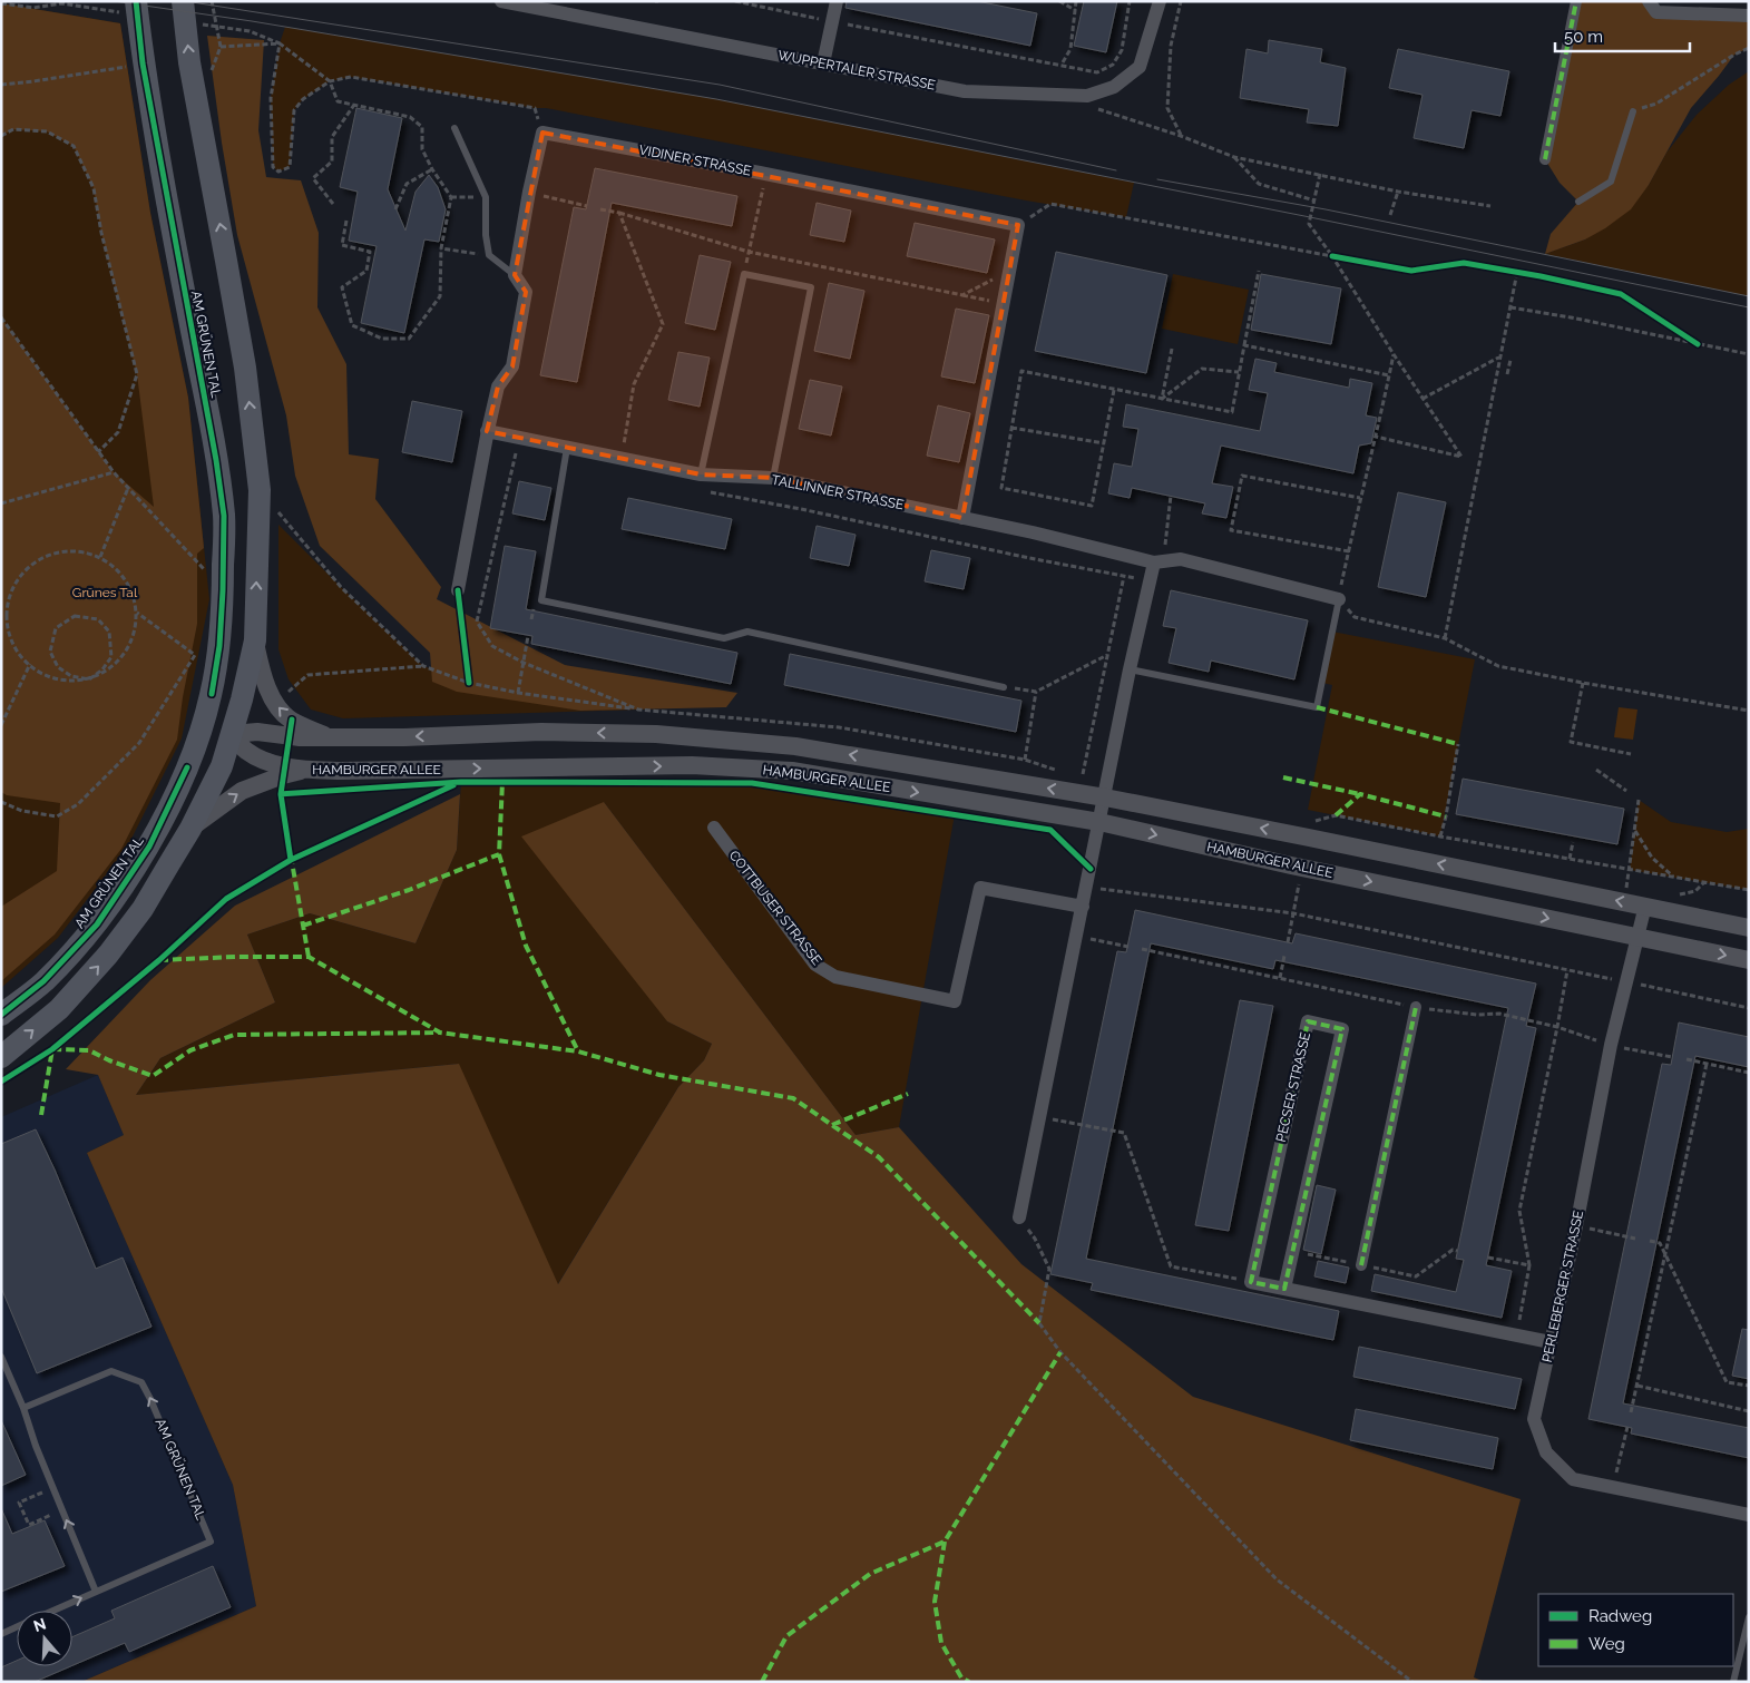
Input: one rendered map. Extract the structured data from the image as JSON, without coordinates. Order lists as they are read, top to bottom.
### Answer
{
  "streets": {
    "main road": ["AM GRÜNEN TAL"],
    "street": [
      "WUPPERTALER STRASSE",
      "VIDINER STRASSE",
      "TALLINNER STRASSE",
      "HAMBURGER ALLEE",
      "COTTBUSER STRASSE",
      "PECSER STRASSE",
      "PERLEBERGER STRASSE"
    ]
  },
  "crossings": [
    ["HAMBURGER ALLEE", "PERLEBERGER STRASSE"]
  ],
  "parks": ["Grünes Tal"],
  "legend": ["Radweg", "Weg"],
  "scale_bar": "50 m",
  "north": "top"
}
